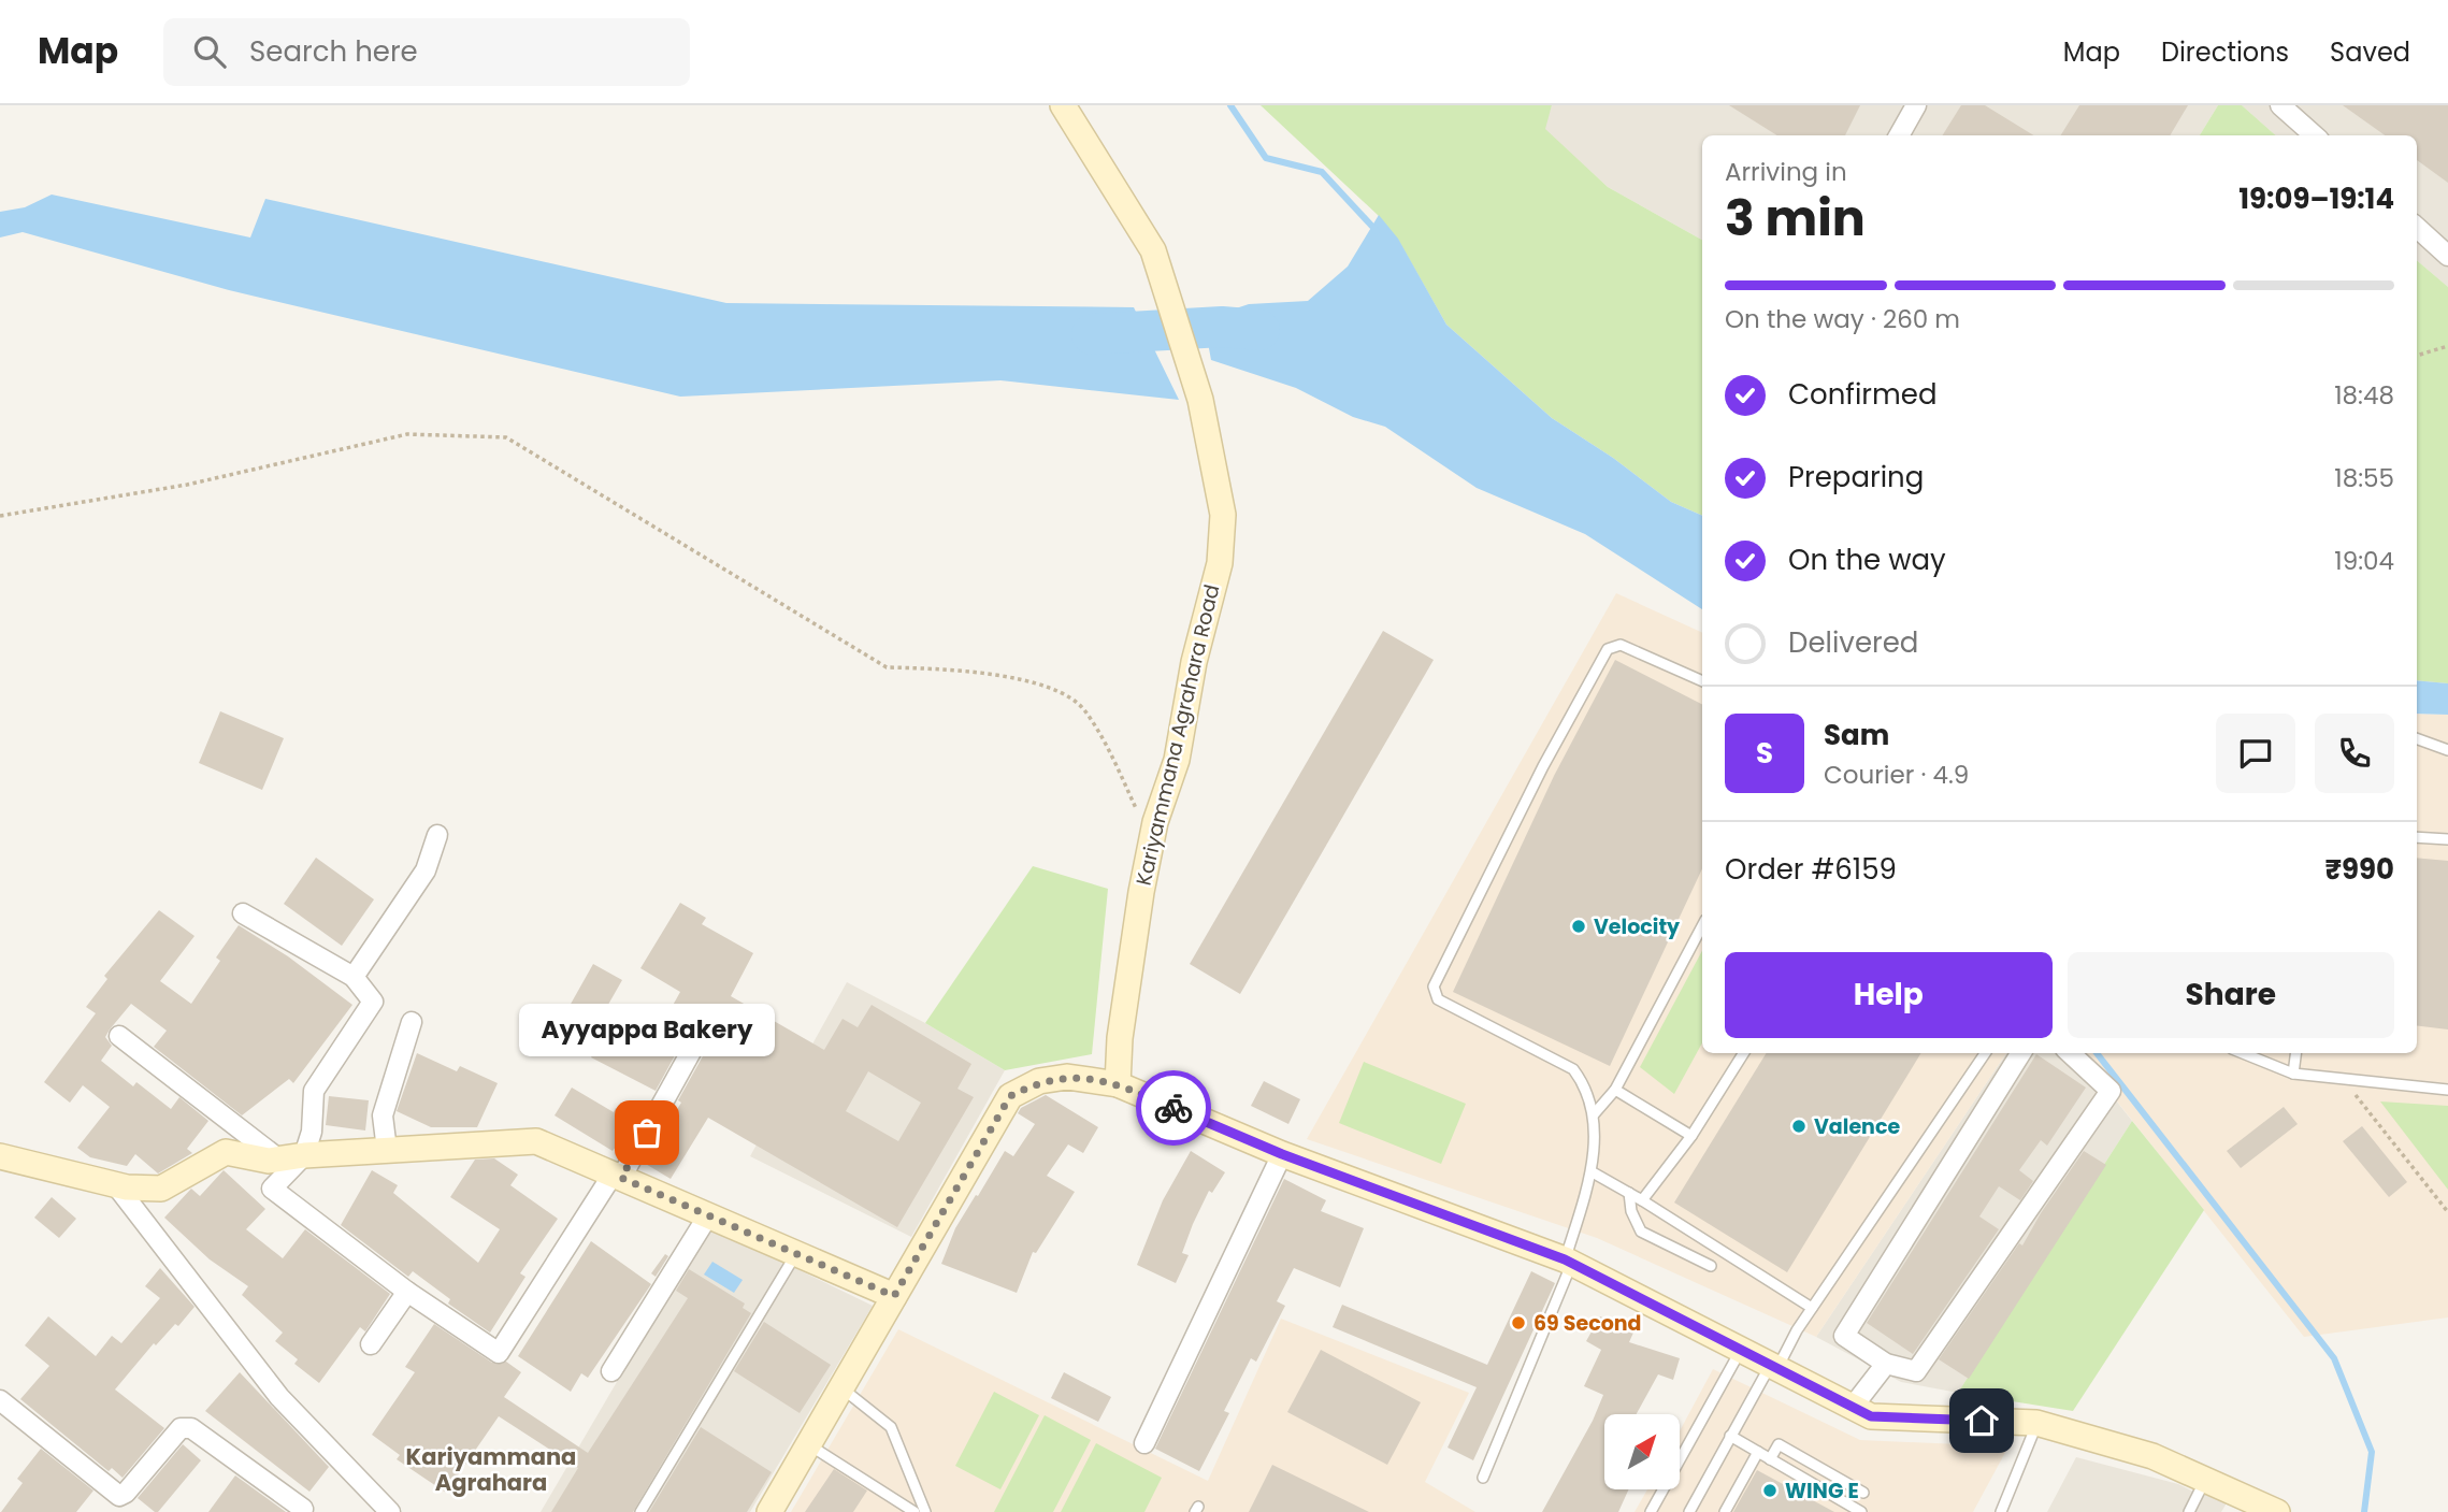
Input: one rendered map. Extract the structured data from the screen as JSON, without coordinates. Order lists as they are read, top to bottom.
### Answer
{
  "streets": {
    "street": ["Kariyammana Agrahara Road"]
  },
  "districts": ["Kariyammana Agrahara"],
  "places": [
    "Velocity",
    "Valence",
    "Ayyappa Bakery",
    "69 Second",
    "WING E"
  ],
  "north": "top right",
  "page": {
    "header": "Map",
    "search": "Search here",
    "nav": ["Map", "Directions", "Saved"],
    "heading": ["3 min", "Arriving in", "19:09–19:14"],
    "panel": [
      "Sam",
      "Courier · 4.9",
      "Order #6159",
      "₹990"
    ],
    "bar": "On the way · 260 m",
    "list": [
      ["Confirmed", "18:48"],
      ["Preparing", "18:55"],
      ["On the way", "19:04"],
      "Delivered"
    ],
    "round": "S",
    "buttons": ["Help", "Share"],
    "bubble": "Ayyappa Bakery"
  }
}
